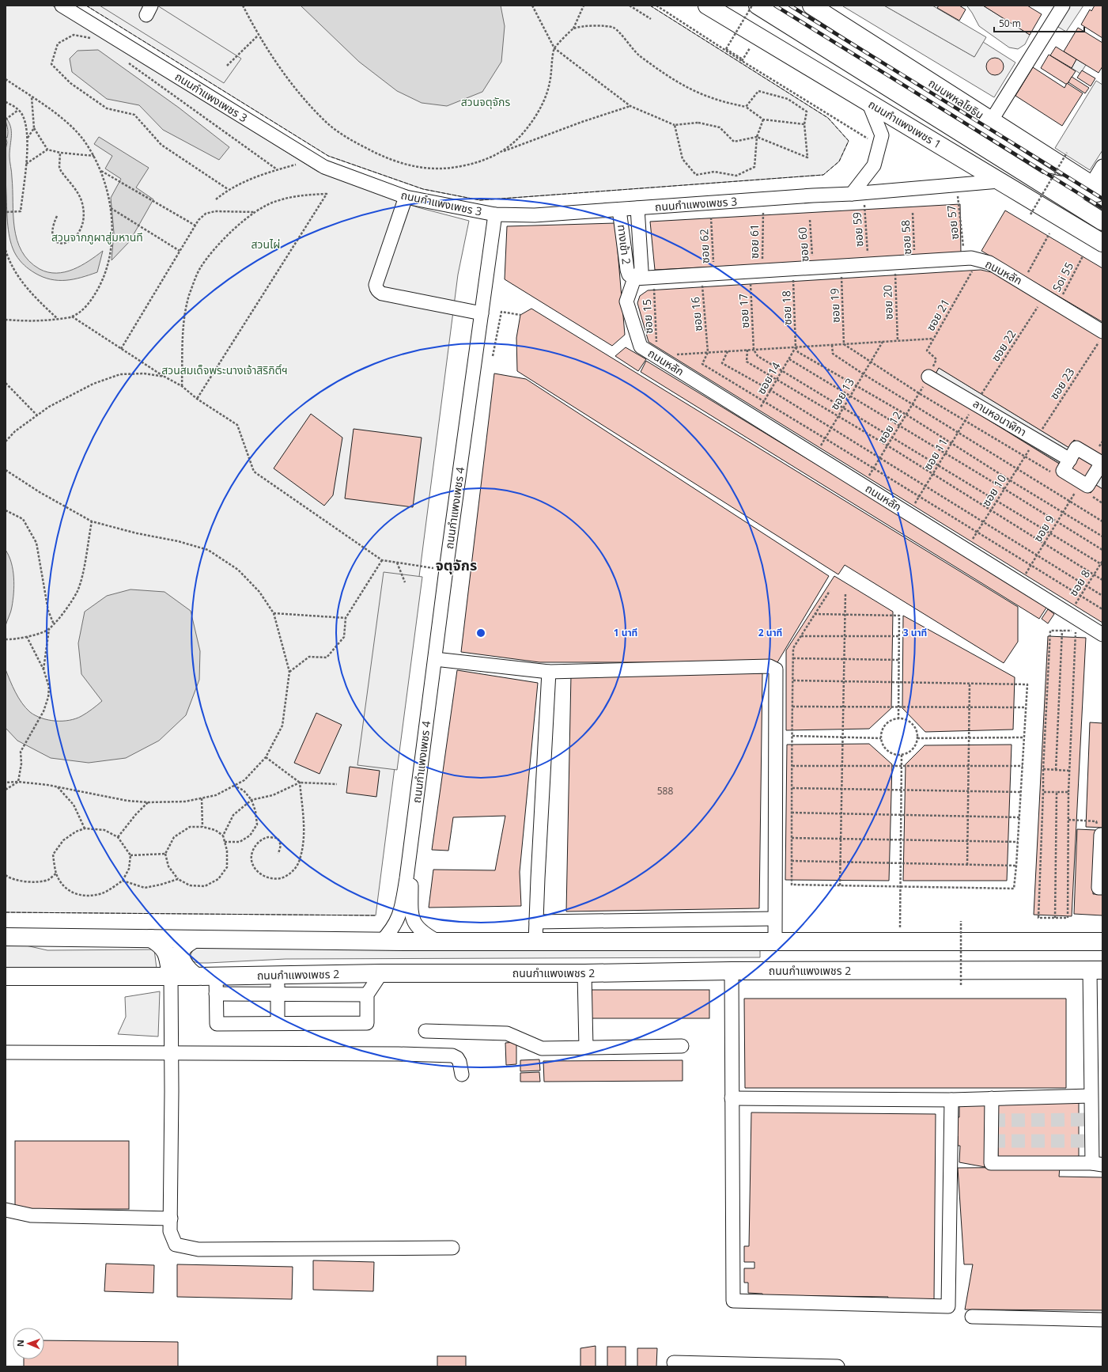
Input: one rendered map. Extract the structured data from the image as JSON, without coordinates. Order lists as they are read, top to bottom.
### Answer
{
  "streets": {
    "main road": ["ถนนพหลโยธิน", "ถนนกำแพงเพชร 1", "ถนนกำแพงเพชร 2"],
    "street": [
      "ถนนกำแพงเพชร 3",
      "ทางเข้า 2",
      "ถนนหลัก",
      "ลานหอนาฬิกา",
      "ถนนกำแพงเพชร 4"
    ],
    "path": [
      "ซอย 57",
      "ซอย 59",
      "ซอย 58",
      "ซอย 61",
      "ซอย 60",
      "ซอย 62",
      "Soi 55",
      "ซอย 20",
      "ซอย 19",
      "ซอย 18",
      "ซอย 17",
      "ซอย 16",
      "ซอย 21",
      "ซอย 15",
      "ซอย 22",
      "ซอย 14",
      "ซอย 23",
      "ซอย 13",
      "ซอย 12",
      "ซอย 11",
      "ซอย 10",
      "ซอย 9",
      "ซอย 8"
    ]
  },
  "crossings": [
    ["ถนนกำแพงเพชร 3", "ถนนกำแพงเพชร 1"],
    ["ถนนกำแพงเพชร 3", "ซอย 57"],
    ["ถนนกำแพงเพชร 3", "ซอย 59"],
    ["ถนนกำแพงเพชร 3", "ทางเข้า 2"],
    ["ถนนกำแพงเพชร 3", "ถนนกำแพงเพชร 4"],
    ["ซอย 57", "ถนนหลัก"],
    ["ซอย 59", "ถนนหลัก"],
    ["ซอย 58", "ถนนหลัก"],
    ["ซอย 61", "ถนนหลัก"],
    ["ทางเข้า 2", "ถนนหลัก"],
    ["ซอย 60", "ถนนหลัก"],
    ["ซอย 62", "ถนนหลัก"],
    ["ซอย 62", "ซอย 16"],
    ["ถนนหลัก", "Soi 55"],
    ["ถนนหลัก", "ซอย 20"],
    ["ถนนหลัก", "ซอย 19"],
    ["ถนนหลัก", "ซอย 18"],
    ["ถนนหลัก", "ซอย 17"],
    ["ถนนหลัก", "ซอย 16"],
    ["ถนนหลัก", "ซอย 21"],
    ["ถนนหลัก", "ซอย 15"],
    ["ถนนหลัก", "ซอย 22"],
    ["ถนนหลัก", "ซอย 14"],
    ["ถนนหลัก", "ซอย 23"],
    ["ถนนหลัก", "ซอย 13"],
    ["ถนนหลัก", "ซอย 12"],
    ["ถนนหลัก", "ซอย 11"],
    ["ถนนหลัก", "ซอย 10"],
    ["ถนนหลัก", "ซอย 9"],
    ["ถนนหลัก", "ซอย 8"],
    ["ซอย 18", "ซอย 14"],
    ["ซอย 16", "ซอย 14"],
    ["ซอย 21", "ลานหอนาฬิกา"],
    ["ซอย 21", "ซอย 12"],
    ["ซอย 22", "ลานหอนาฬิกา"],
    ["ซอย 22", "ซอย 11"],
    ["ซอย 23", "ลานหอนาฬิกา"],
    ["ซอย 23", "ซอย 10"],
    ["ลานหอนาฬิกา", "ซอย 12"],
    ["ลานหอนาฬิกา", "ซอย 11"],
    ["ลานหอนาฬิกา", "ซอย 10"],
    ["ลานหอนาฬิกา", "ซอย 9"]
  ],
  "districts": ["จตุจักร"],
  "parks": [
    "สวนจตุจักร",
    "สวนจากภูผาสู่มหานที",
    "สวนไผ่",
    "สวนสมเด็จพระนางเจ้าสิริกิติ์ฯ"
  ],
  "house_numbers": ["588"],
  "scale_bar": "50 m",
  "north": "left",
  "rings": ["1 นาที", "2 นาที", "3 นาที"]
}
